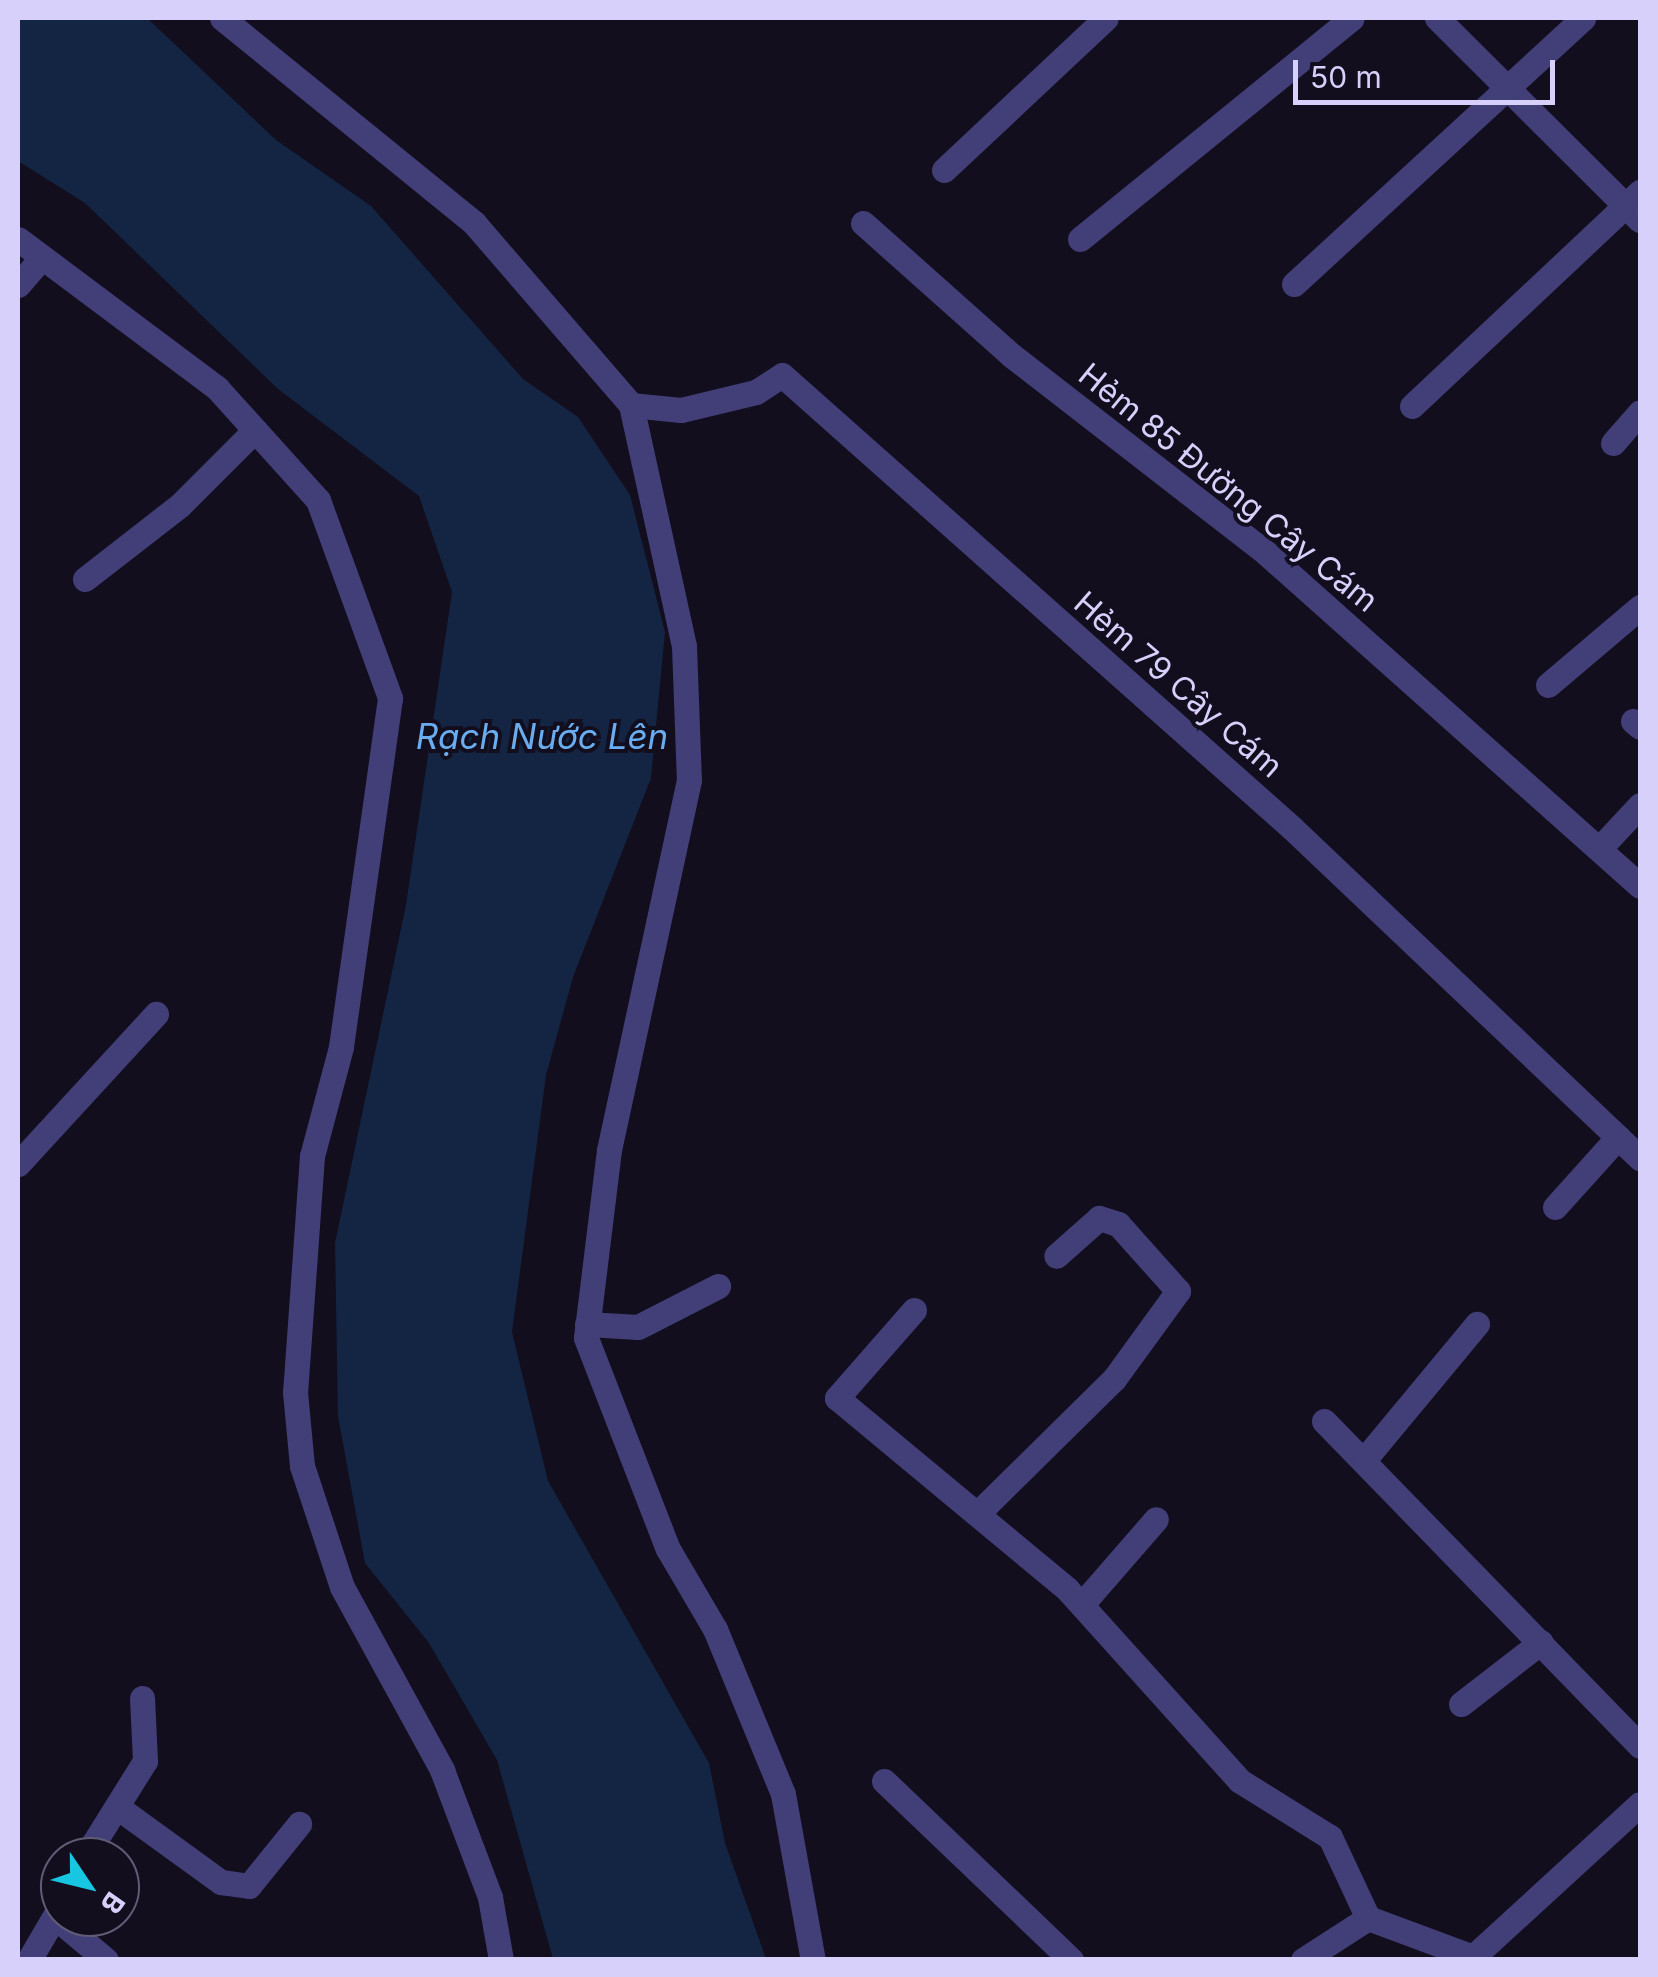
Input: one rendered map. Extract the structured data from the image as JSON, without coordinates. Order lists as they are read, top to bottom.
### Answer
{
  "streets": {
    "street": ["Hẻm 85 Đường Cây Cám", "Hẻm 79 Cây Cám"]
  },
  "water": ["Rạch Nước Lên"],
  "scale_bar": "50 m",
  "north": "bottom right"
}
